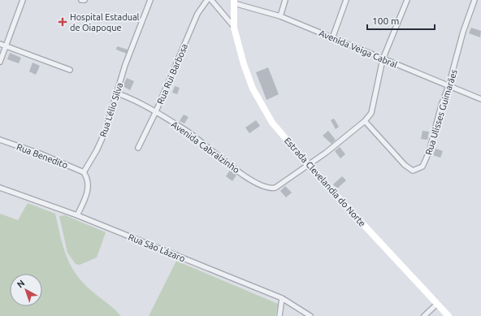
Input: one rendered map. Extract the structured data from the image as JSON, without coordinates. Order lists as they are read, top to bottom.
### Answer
{
  "streets": {
    "street": [
      "Avenida Veiga Cabral",
      "Rua Rui Barbosa",
      "Rua Lélio Silva",
      "Rua Ulisses Guimarães",
      "Avenida Cabralzinho",
      "Rua Benedito",
      "Estrada Clevelandia do Norte",
      "Rua São Lázaro"
    ]
  },
  "crossings": [
    ["Avenida Veiga Cabral", "Rua Ulisses Guimarães"],
    ["Avenida Veiga Cabral", "Estrada Clevelandia do Norte"],
    ["Rua Rui Barbosa", "Avenida Cabralzinho"],
    ["Rua Lélio Silva", "Avenida Cabralzinho"],
    ["Rua Lélio Silva", "Rua Benedito"],
    ["Avenida Cabralzinho", "Estrada Clevelandia do Norte"]
  ],
  "places": {
    "health": ["Hospital Estadual de Oiapoque"]
  },
  "scale_bar": "100 m",
  "north": "top left"
}
